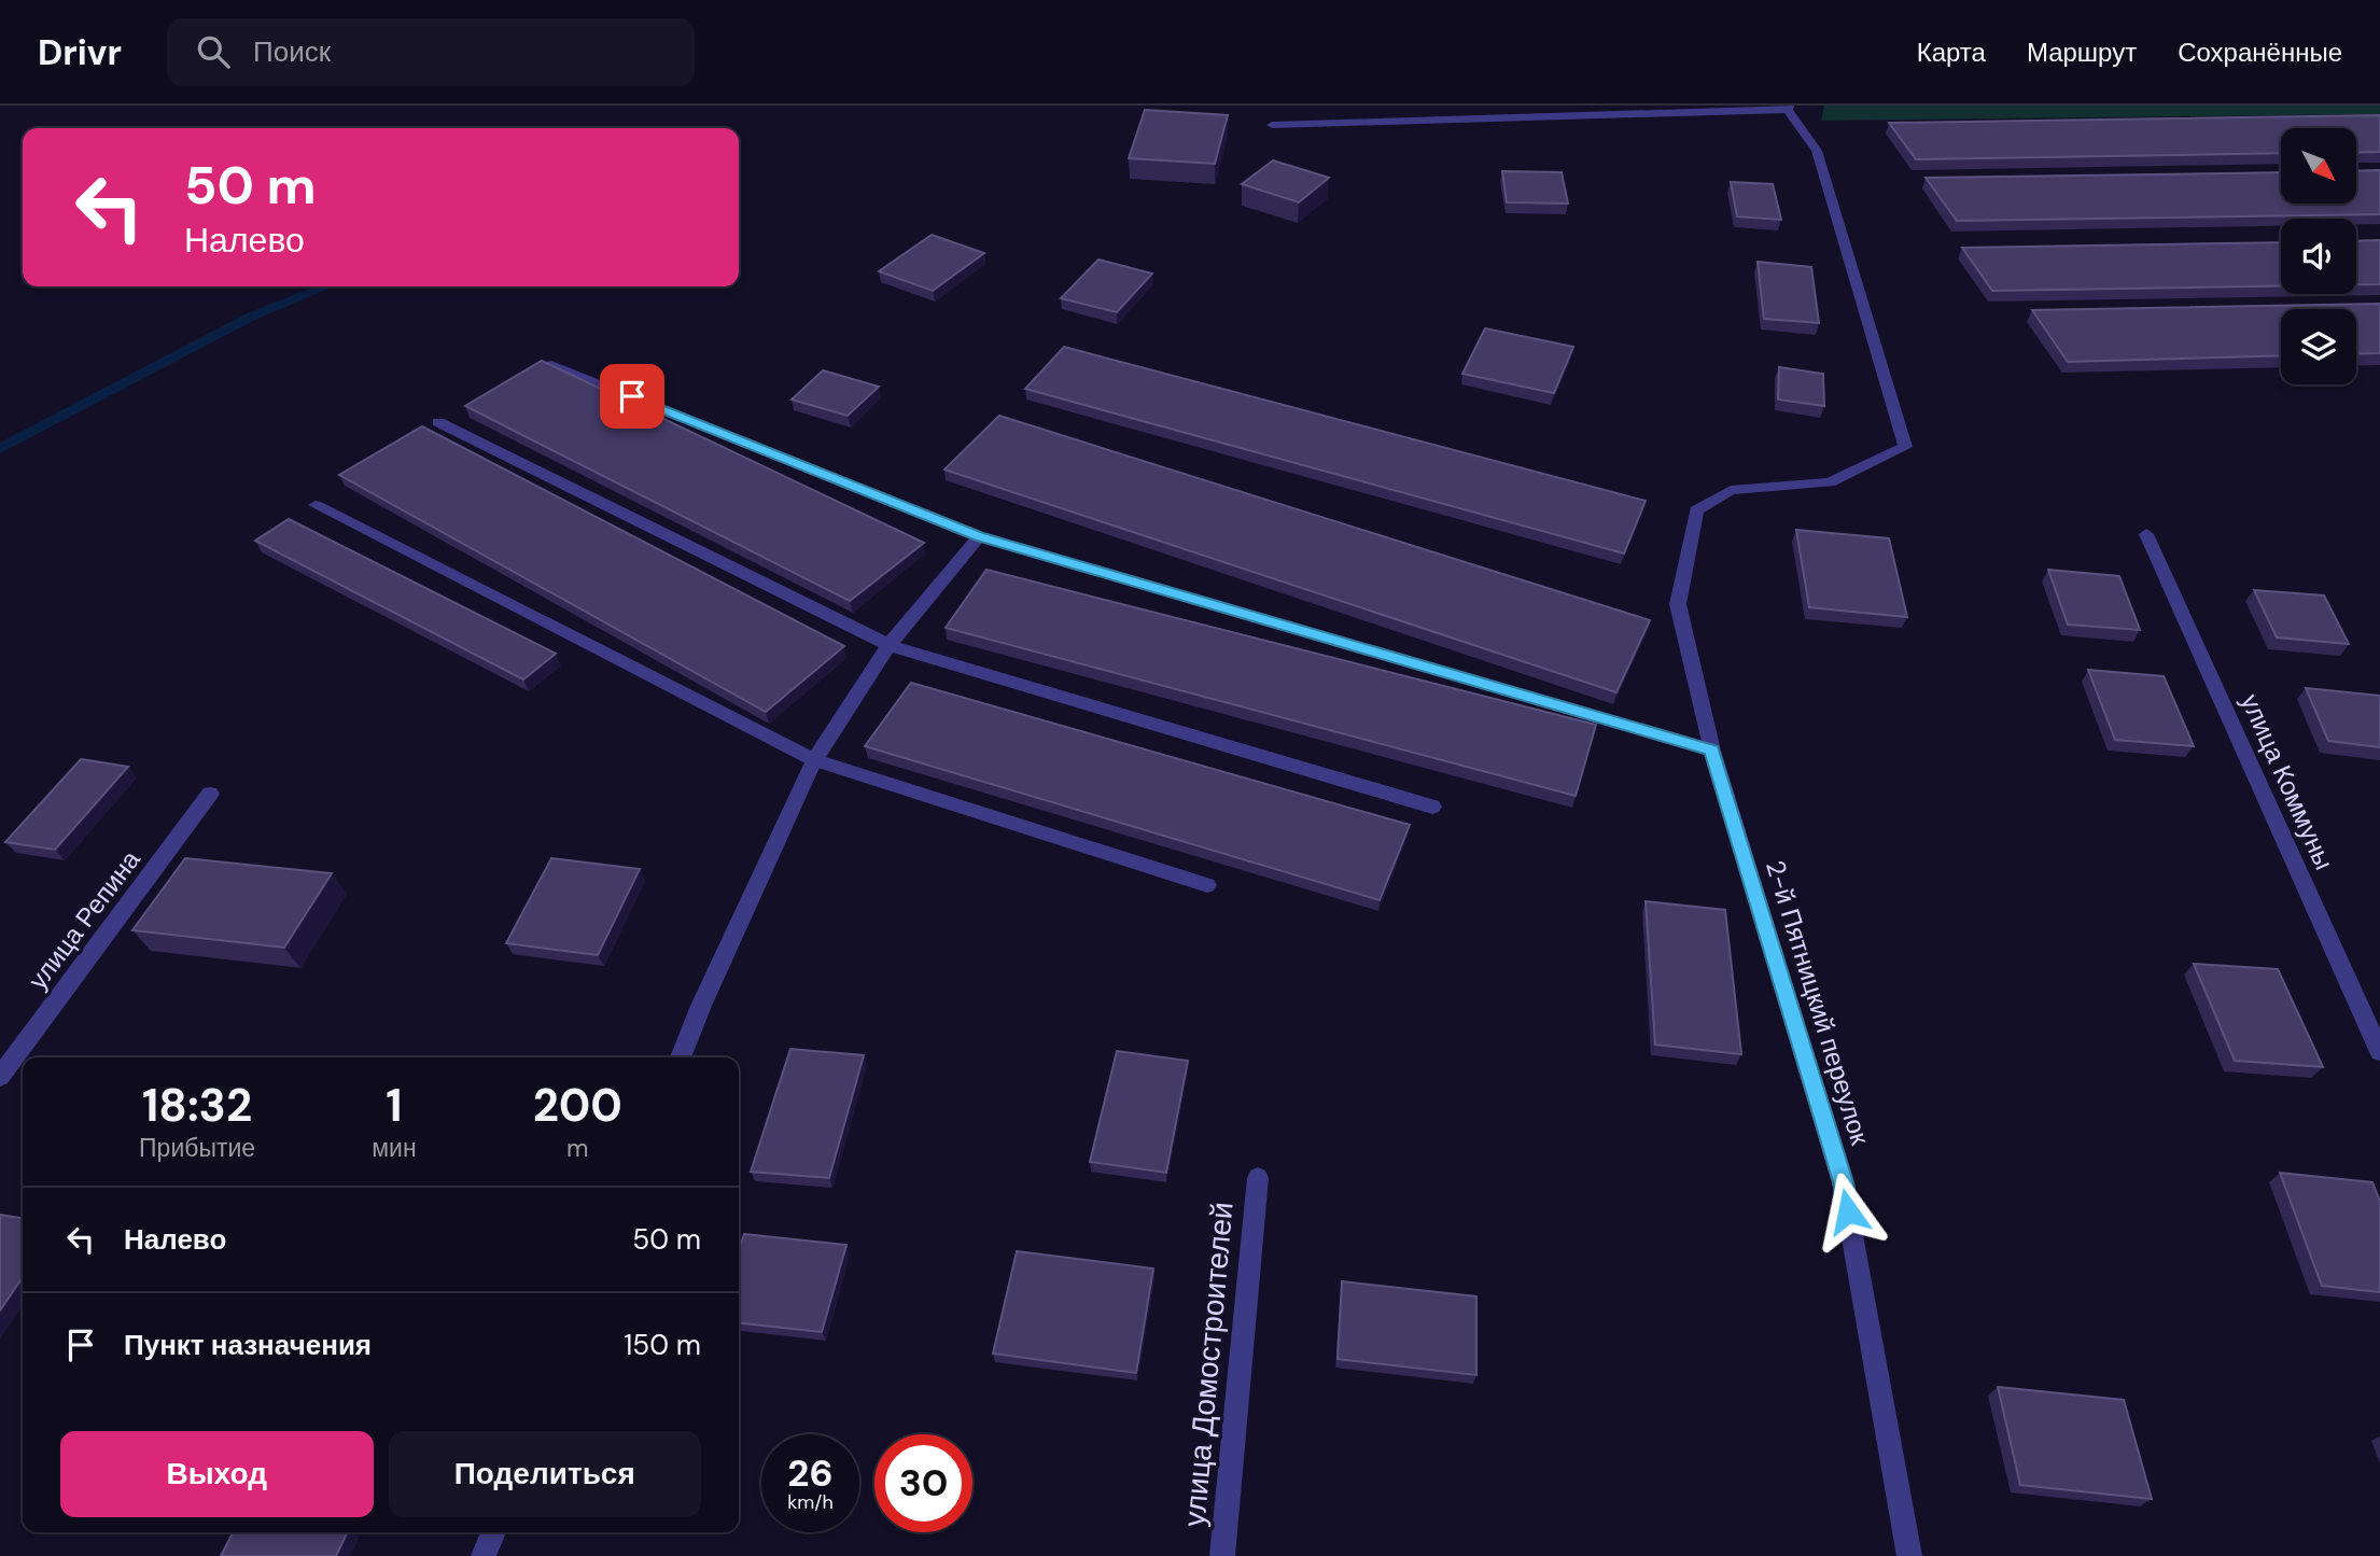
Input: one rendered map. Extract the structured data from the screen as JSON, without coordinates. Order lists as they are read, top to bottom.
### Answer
{
  "streets": {
    "street": [
      "улица Коммуны",
      "улица Репина",
      "2-й Пятницкий переулок",
      "улица Домостроителей"
    ]
  },
  "north": "bottom right",
  "page": {
    "header": "Drivr",
    "search": "Поиск",
    "nav": ["Карта", "Маршрут", "Сохранённые"],
    "turn": ["50 m", "Налево"],
    "eta": [
      "18:32",
      "Прибытие",
      "1",
      "мин",
      "200",
      "m"
    ],
    "list": [
      {
        "name": "Налево",
        "value": "50 m"
      },
      {
        "name": "Пункт назначения",
        "value": "150 m"
      }
    ],
    "buttons": ["Выход", "Поделиться"],
    "speed": "26 km/h",
    "limit": "30"
  }
}
